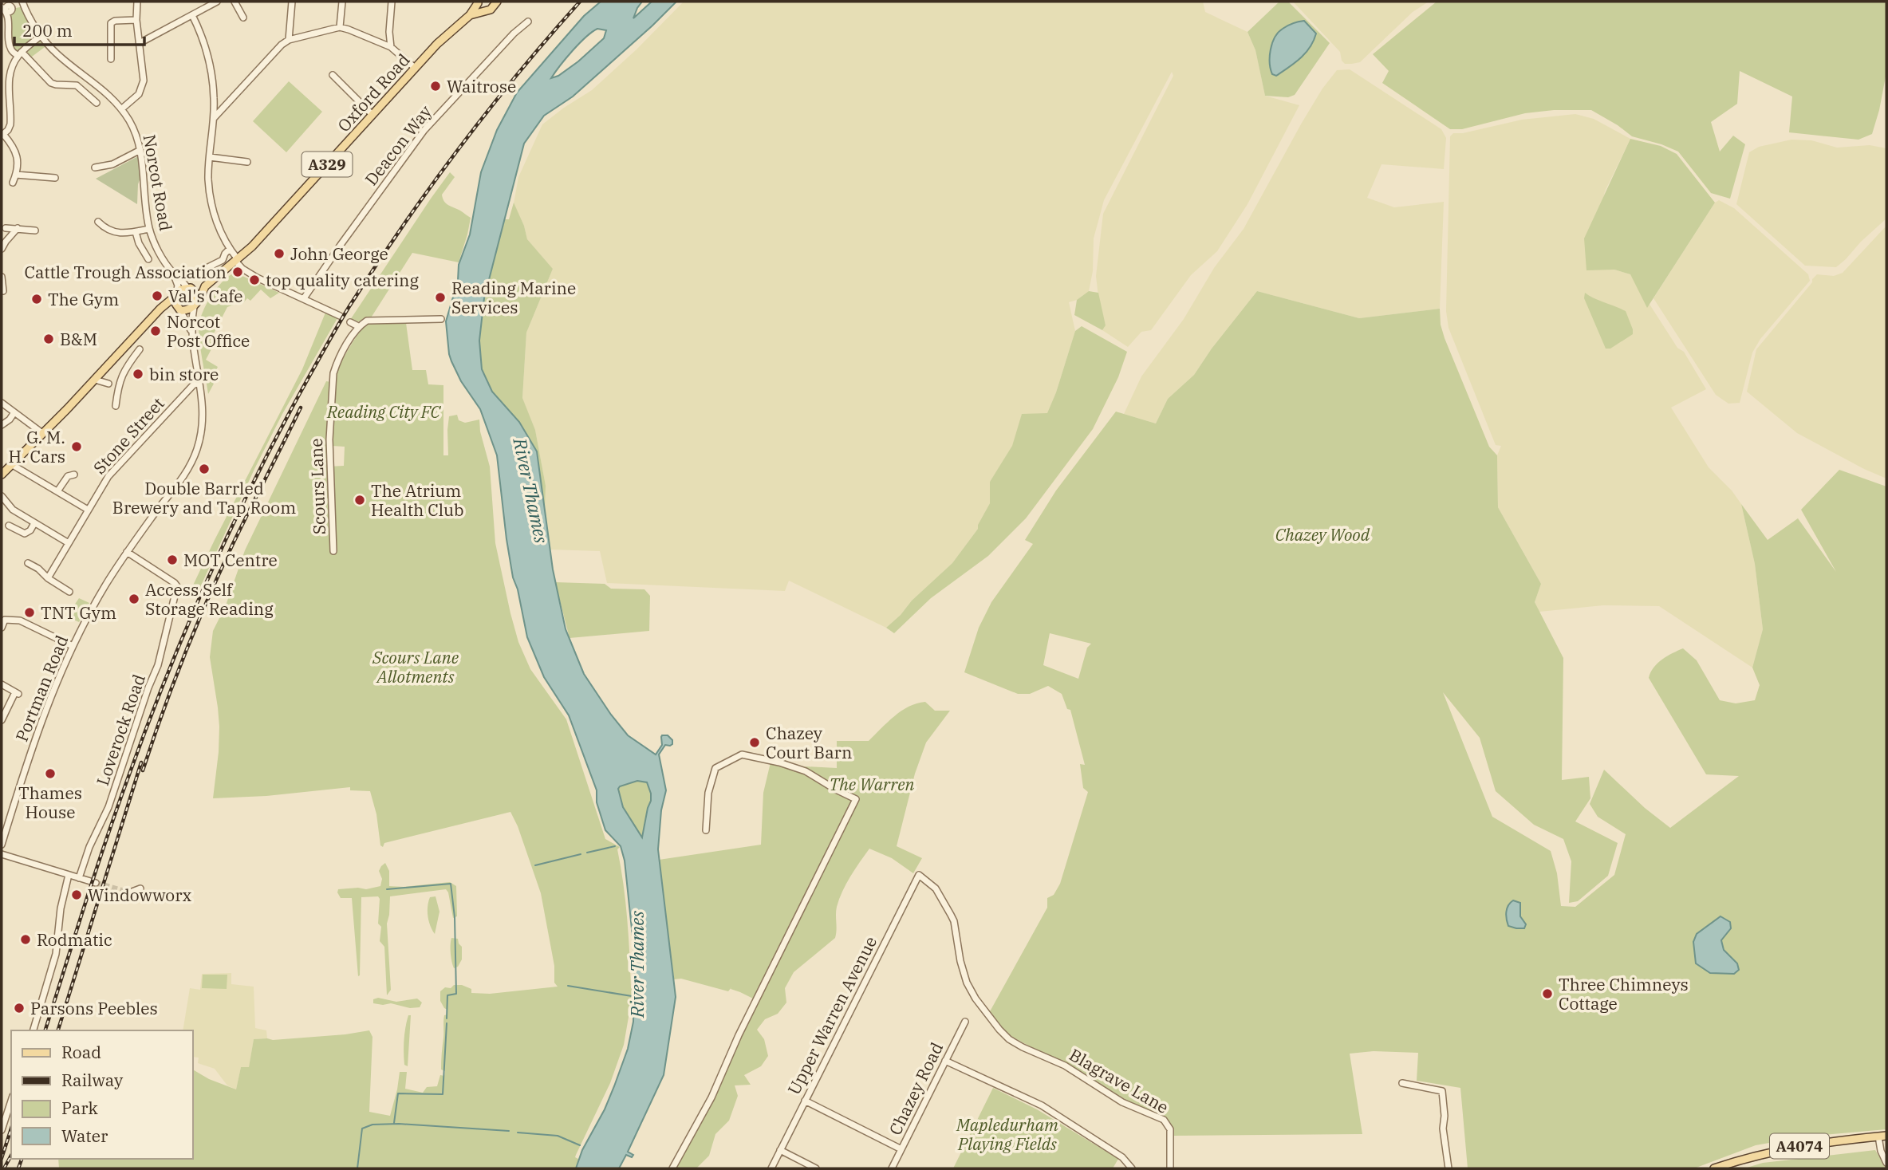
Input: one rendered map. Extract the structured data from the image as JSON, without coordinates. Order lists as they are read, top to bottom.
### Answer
{
  "streets": {
    "main road": ["Oxford Road", "A329", "A4074"],
    "street": [
      "Deacon Way",
      "Norcot Road",
      "Stone Street",
      "Scours Lane",
      "Portman Road",
      "Loverock Road",
      "Upper Warren Avenue",
      "Blagrave Lane",
      "Chazey Road"
    ]
  },
  "crossings": [
    ["Oxford Road", "Norcot Road"],
    ["Stone Street", "Portman Road"],
    ["Portman Road", "Loverock Road"],
    ["Upper Warren Avenue", "Blagrave Lane"]
  ],
  "water": ["River Thames"],
  "parks": [
    "Reading City FC",
    "Chazey Wood",
    "Scours Lane Allotments",
    "The Warren",
    "Mapledurham Playing Fields"
  ],
  "places": [
    "Waitrose",
    "John George",
    "Cattle Trough Association",
    "top quality catering",
    "Val's Cafe",
    "Reading Marine Services",
    "The Gym",
    "Norcot Post Office",
    "B&M",
    "bin store",
    "G. M. H. Cars",
    "Double Barrled Brewery and Tap Room",
    "The Atrium Health Club",
    "MOT Centre",
    "Access Self Storage Reading",
    "TNT Gym",
    "Chazey Court Barn",
    "Thames House",
    "Windowworx",
    "Rodmatic",
    "Three Chimneys Cottage",
    "Parsons Peebles"
  ],
  "legend": [
    "Road",
    "Railway",
    "Park",
    "Water"
  ],
  "scale_bar": "200 m"
}
